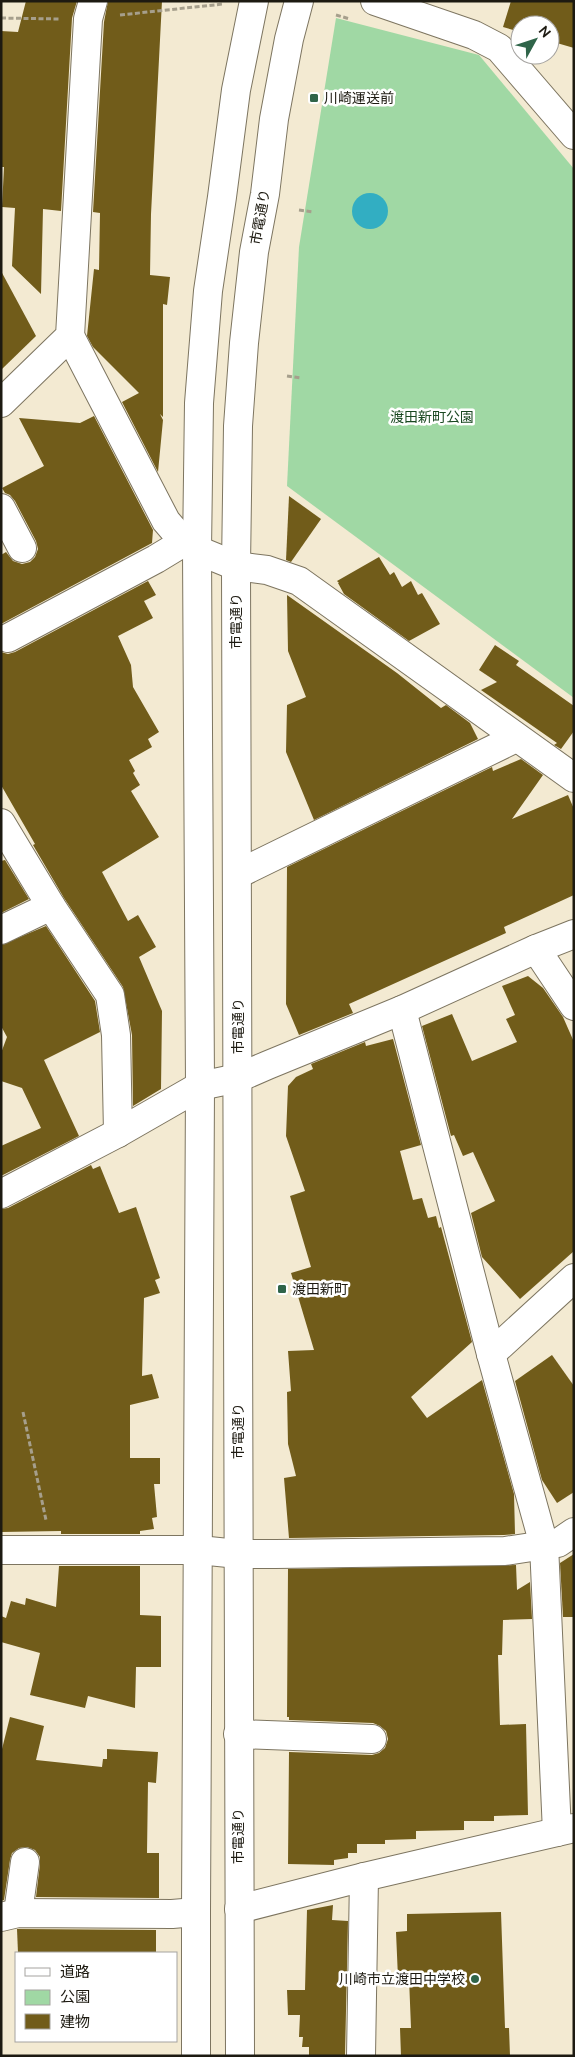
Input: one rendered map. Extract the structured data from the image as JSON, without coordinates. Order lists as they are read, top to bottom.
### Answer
{
  "streets": {
    "street": ["市電通り"]
  },
  "parks": ["渡田新町公園"],
  "places": {
    "transit": ["川崎運送前", "渡田新町"],
    "other": ["川崎市立渡田中学校"]
  },
  "legend": ["道路", "公園", "建物"],
  "north": "top right"
}
